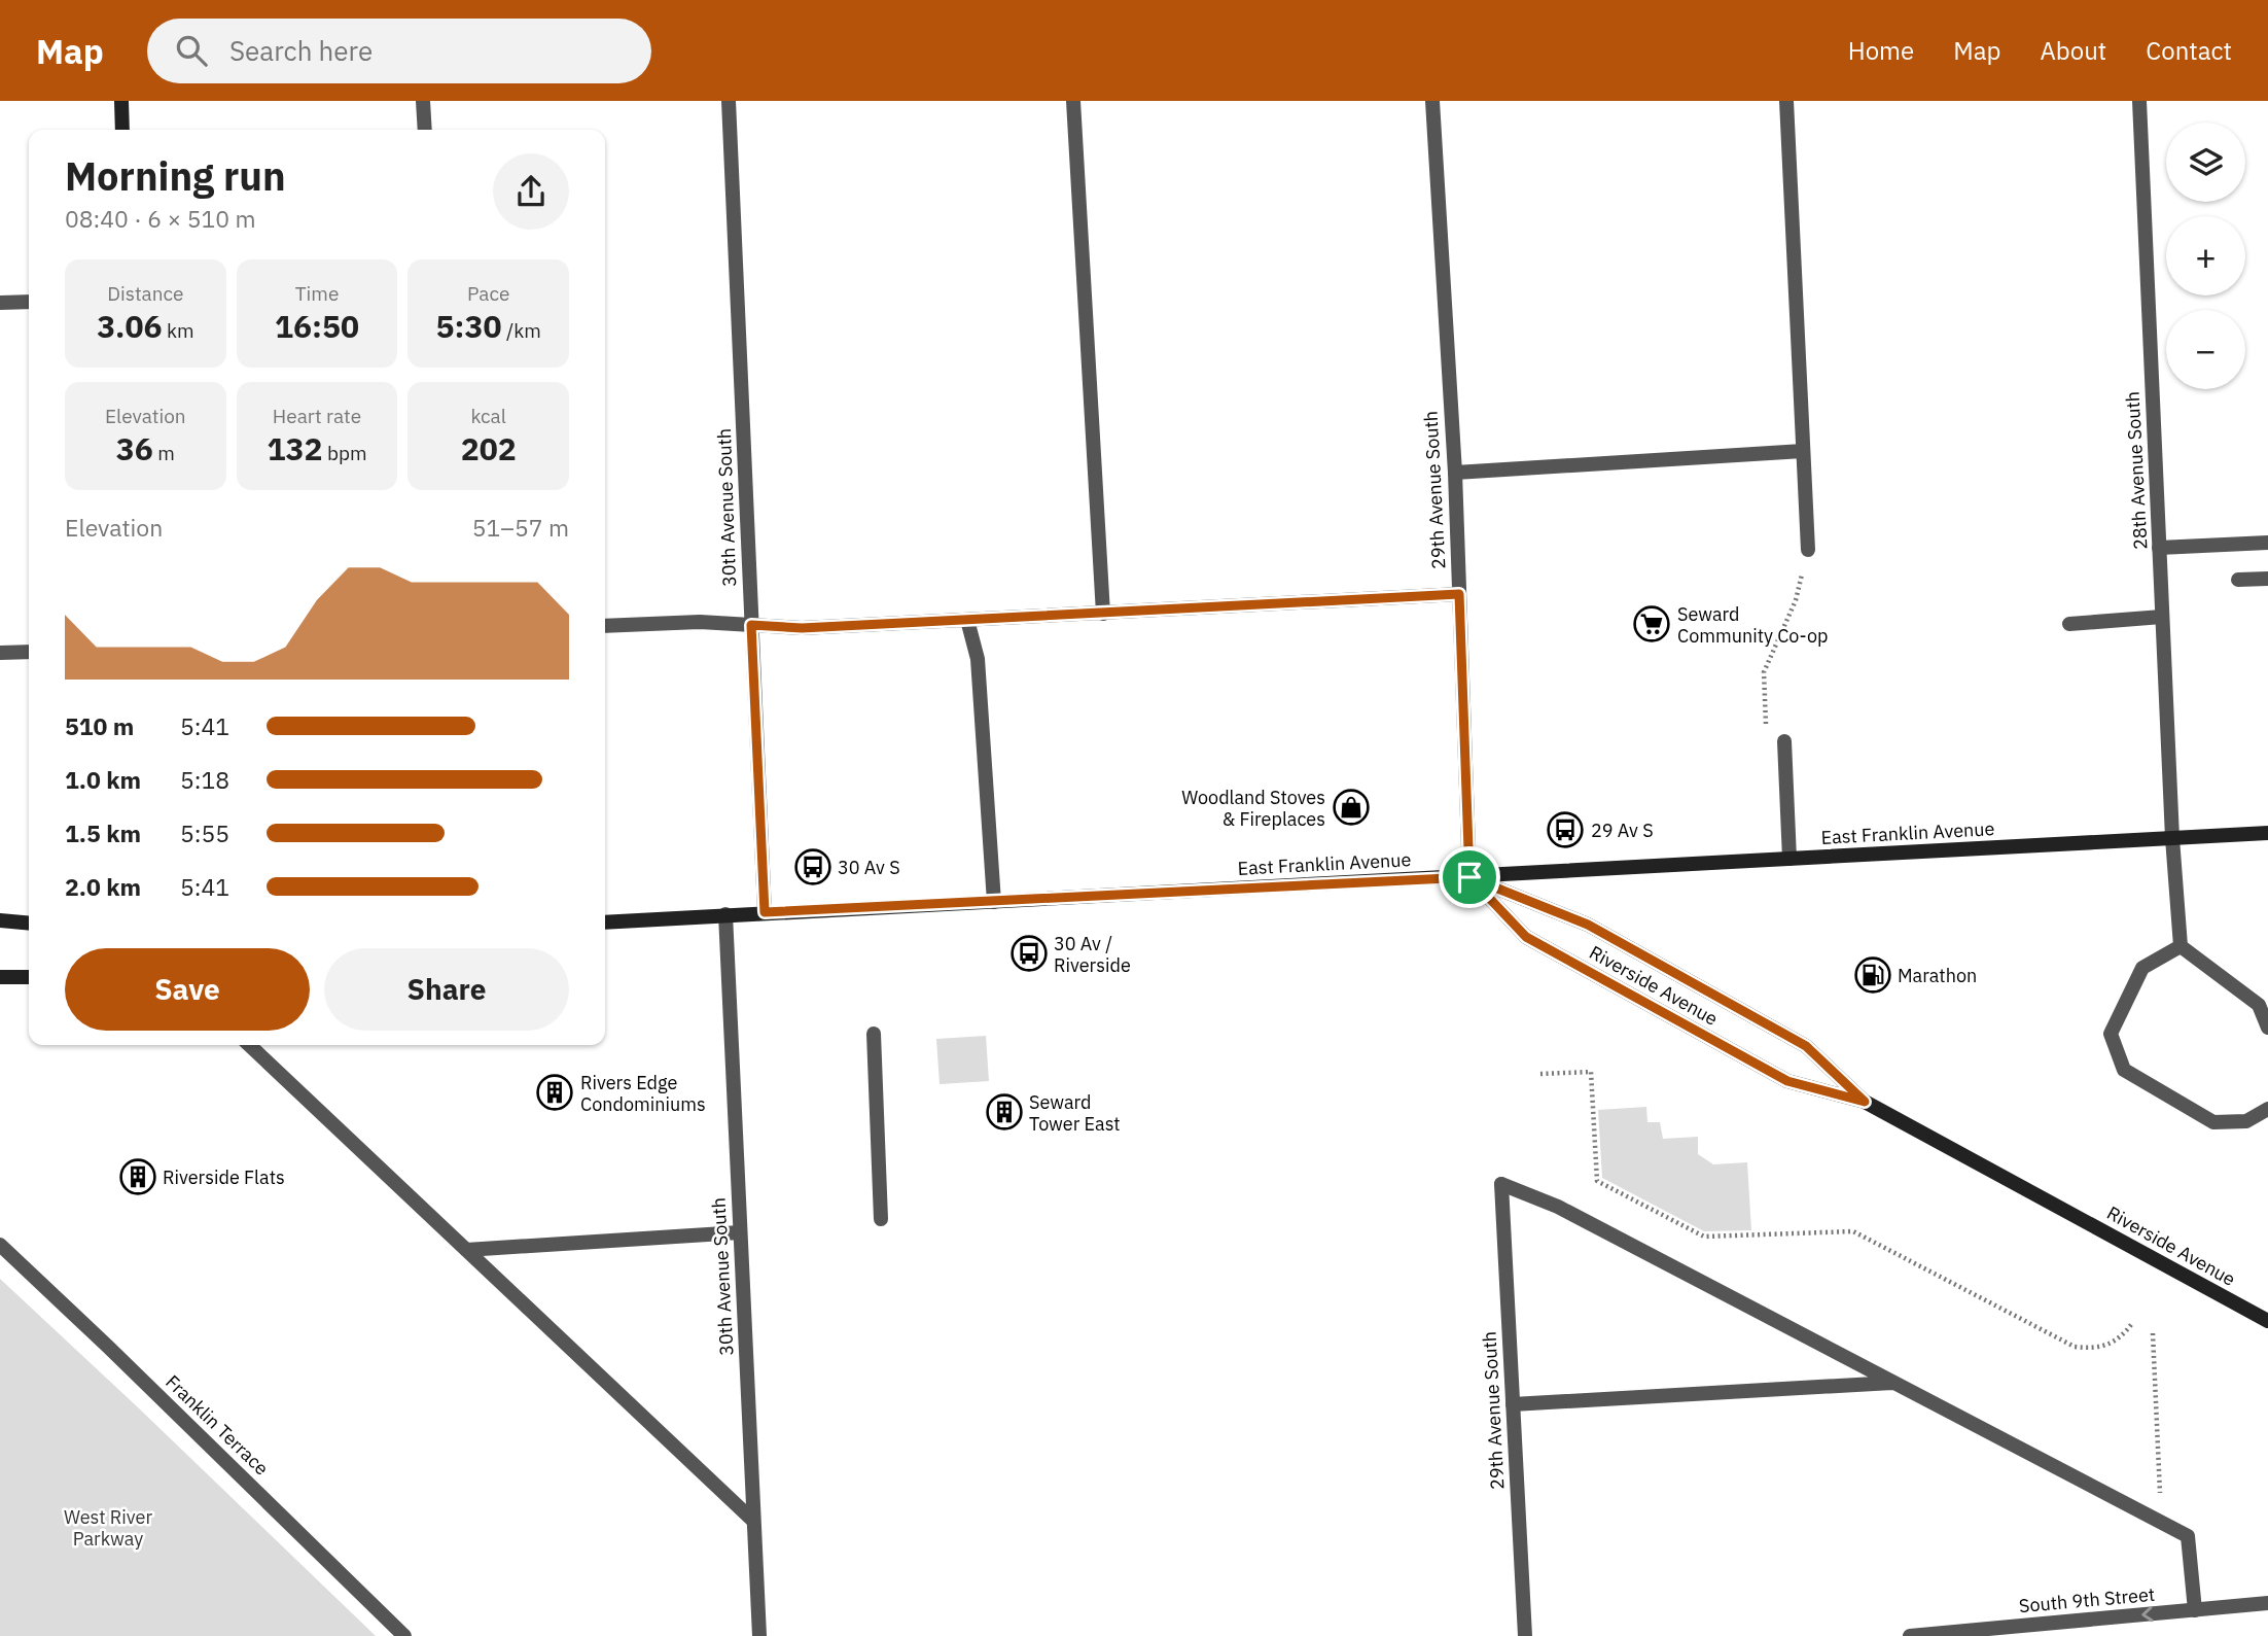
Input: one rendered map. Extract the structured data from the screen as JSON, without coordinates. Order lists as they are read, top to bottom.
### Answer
{
  "streets": {
    "street": [
      "28th Avenue South",
      "29th Avenue South",
      "30th Avenue South",
      "East Franklin Avenue",
      "Riverside Avenue",
      "Franklin Terrace",
      "South 9th Street"
    ]
  },
  "crossings": [
    ["28th Avenue South", "East Franklin Avenue"],
    ["29th Avenue South", "East Franklin Avenue"],
    ["29th Avenue South", "Riverside Avenue"],
    ["30th Avenue South", "East Franklin Avenue"],
    ["East Franklin Avenue", "Riverside Avenue"]
  ],
  "one_way": ["South 9th Street"],
  "parks": ["West River Parkway"],
  "places": {
    "supermarket": ["Seward Community Co-op"],
    "shop": ["Woodland Stoves & Fireplaces"],
    "bus stop": ["29 Av S", "30 Av S", "30 Av / Riverside"],
    "fuel station": ["Marathon"],
    "building": ["Rivers Edge Condominiums", "Seward Tower East", "Riverside Flats"]
  },
  "page": {
    "header": "Map",
    "search": "Search here",
    "nav": [
      "Home",
      "Map",
      "About",
      "Contact"
    ],
    "map_buttons": ["+", "−"],
    "heading": ["Morning run", "08:40 · 6 × 510 m"],
    "stats": [
      ["Distance", "3.06 km"],
      ["Time", "16:50"],
      ["Pace", "5:30 /km"],
      ["Elevation", "36 m"],
      ["Heart rate", "132 bpm"],
      ["kcal", "202"]
    ],
    "chart": ["Elevation", "51–57 m"],
    "list": [
      {
        "name": "510 m",
        "note": "5:41"
      },
      {
        "name": "1.0 km",
        "note": "5:18"
      },
      {
        "name": "1.5 km",
        "note": "5:55"
      },
      {
        "name": "2.0 km",
        "note": "5:41"
      }
    ],
    "buttons": ["Save", "Share"]
  }
}
